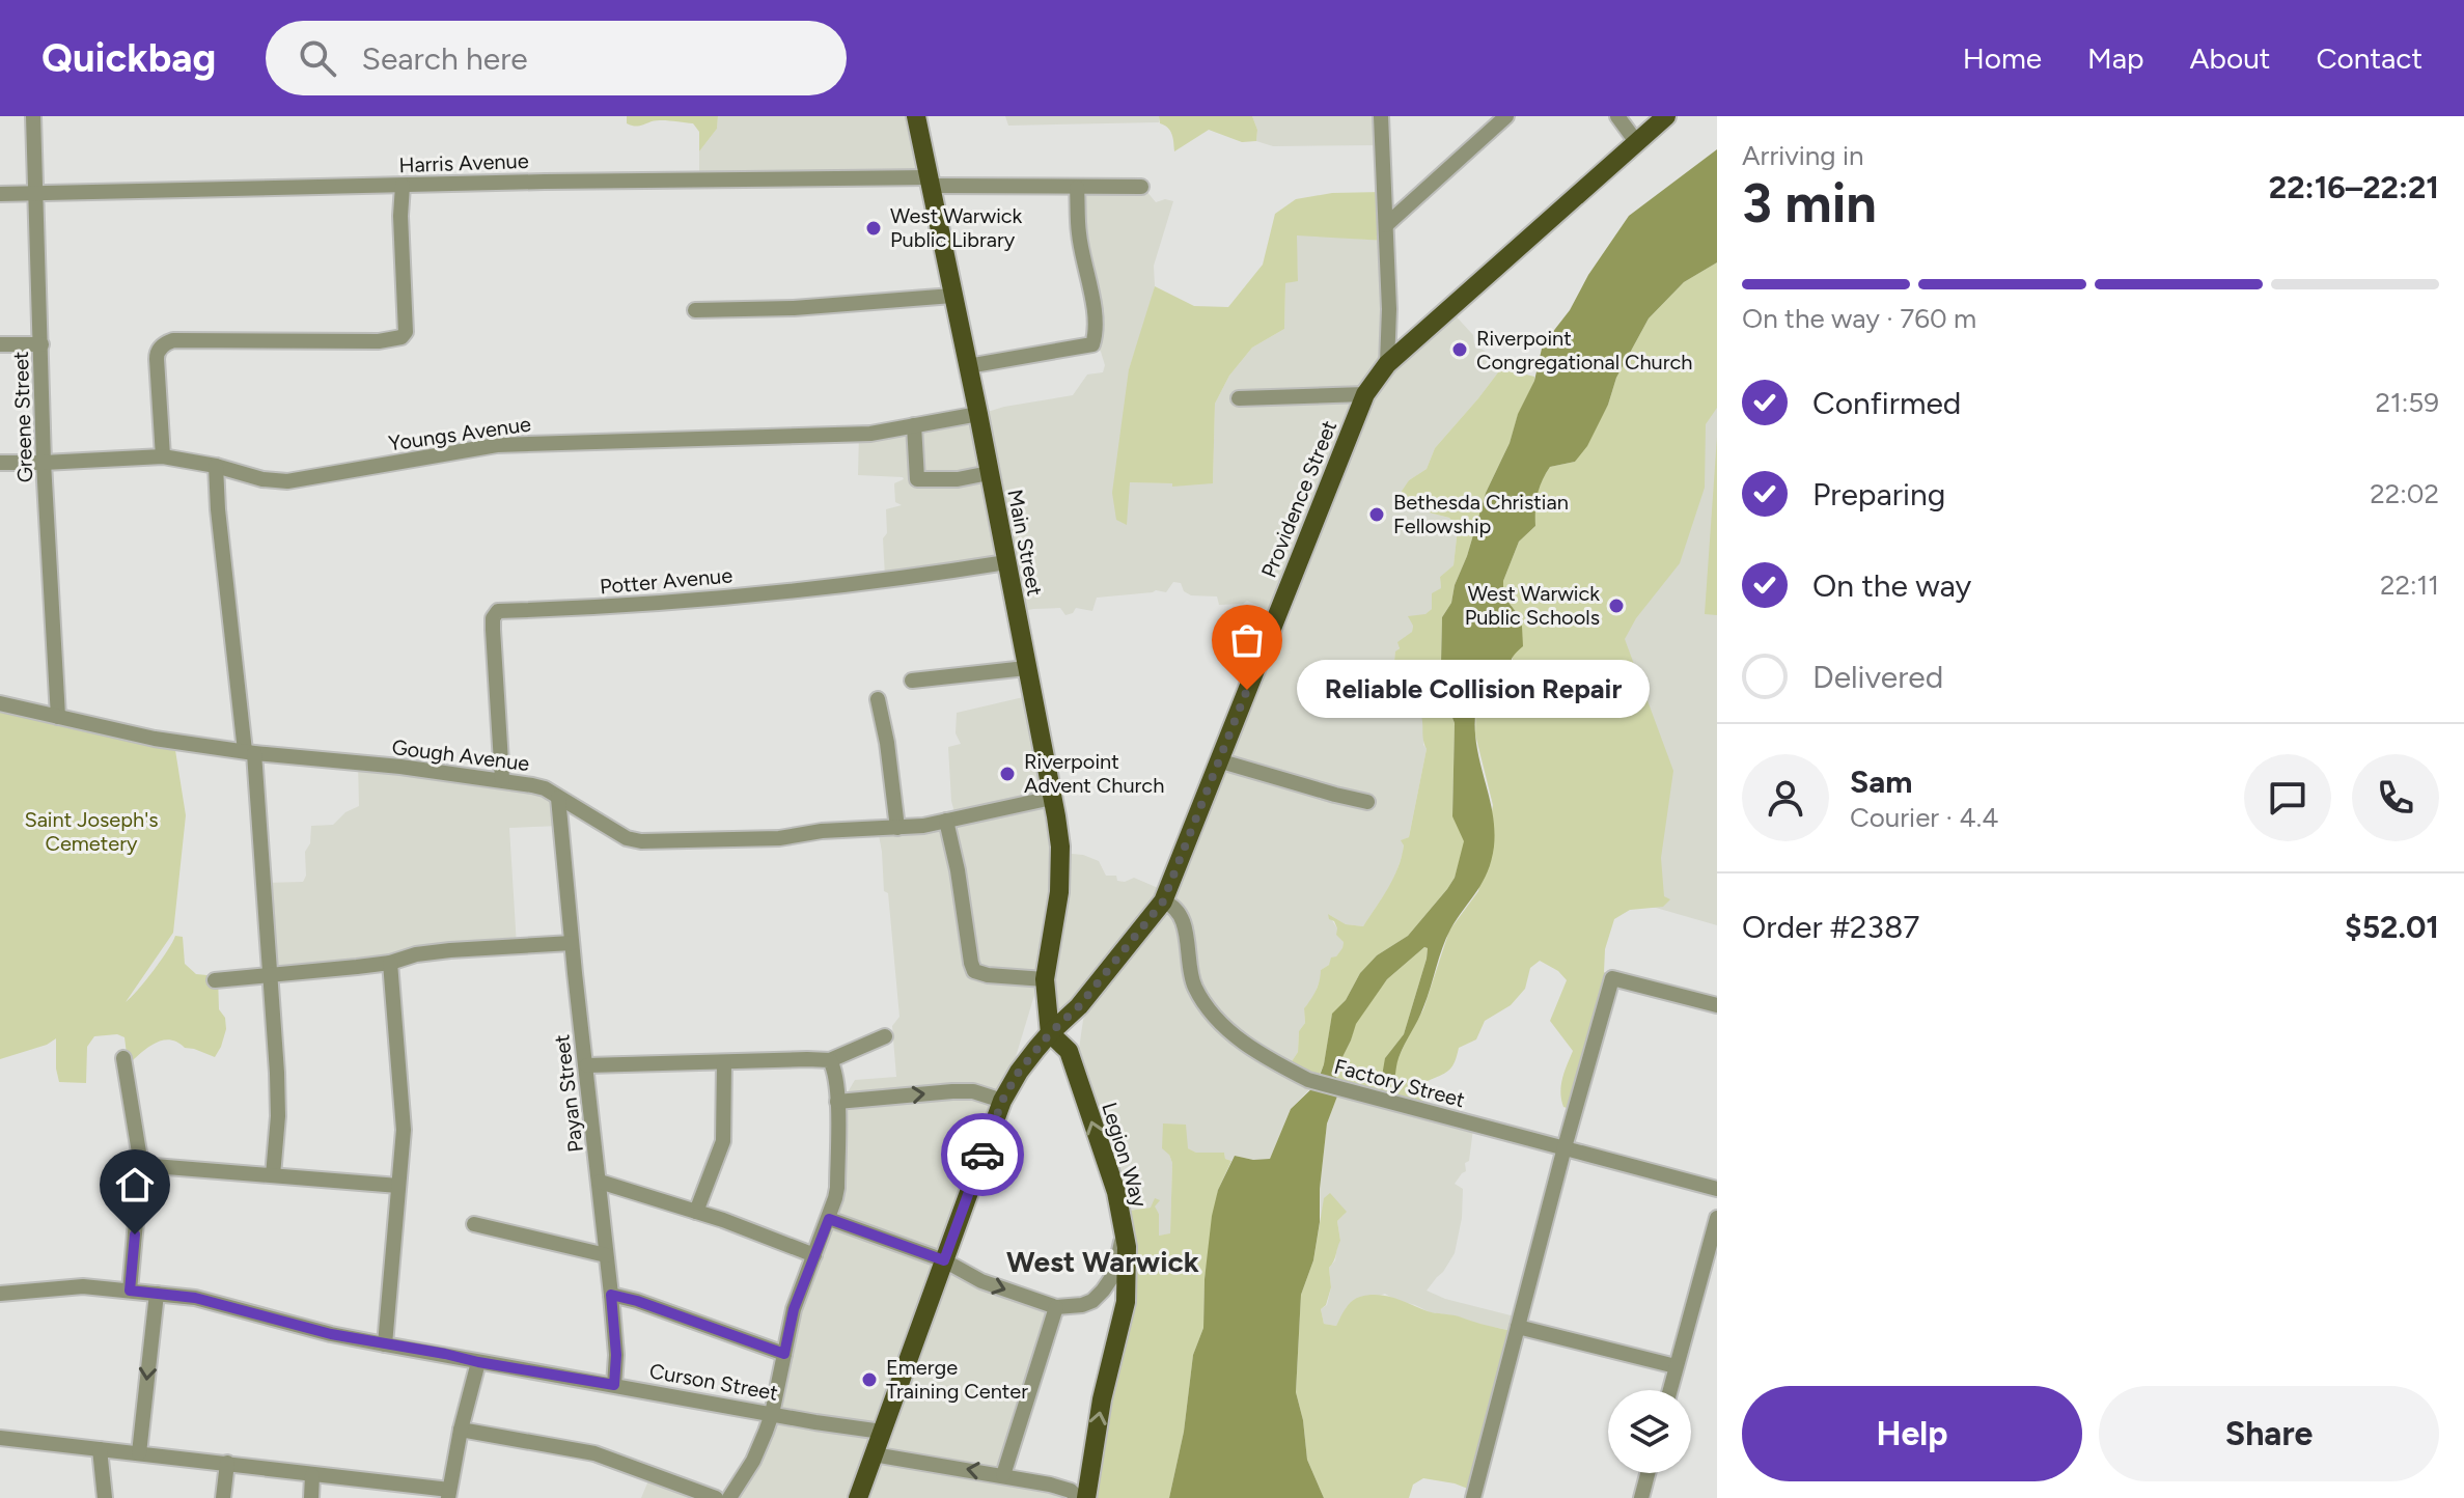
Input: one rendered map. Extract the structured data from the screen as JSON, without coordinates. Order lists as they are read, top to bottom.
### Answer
{
  "streets": {
    "main road": ["Providence Street", "Main Street", "Legion Way"],
    "street": [
      "Harris Avenue",
      "Greene Street",
      "Youngs Avenue",
      "Potter Avenue",
      "Gough Avenue",
      "Factory Street",
      "Payan Street",
      "Curson Street"
    ]
  },
  "crossings": [
    ["Harris Avenue", "Greene Street"],
    ["Harris Avenue", "Main Street"],
    ["Greene Street", "Youngs Avenue"],
    ["Greene Street", "Gough Avenue"],
    ["Youngs Avenue", "Main Street"],
    ["Providence Street", "Factory Street"],
    ["Providence Street", "Legion Way"],
    ["Main Street", "Potter Avenue"],
    ["Main Street", "Gough Avenue"],
    ["Potter Avenue", "Gough Avenue"],
    ["Gough Avenue", "Payan Street"],
    ["Payan Street", "Curson Street"]
  ],
  "one_way": ["Legion Way"],
  "districts": ["West Warwick"],
  "parks": ["Saint Joseph's Cemetery"],
  "places": [
    "West Warwick Public Library",
    "Riverpoint Congregational Church",
    "Bethesda Christian Fellowship",
    "West Warwick Public Schools",
    "Reliable Collision Repair",
    "Riverpoint Advent Church",
    "Emerge Training Center"
  ],
  "page": {
    "header": "Quickbag",
    "search": "Search here",
    "nav": [
      "Home",
      "Map",
      "About",
      "Contact"
    ],
    "heading": ["3 min", "Arriving in", "22:16–22:21"],
    "panel": [
      "Sam",
      "Courier · 4.4",
      "Order #2387",
      "$52.01"
    ],
    "bar": "On the way · 760 m",
    "list": [
      ["Confirmed", "21:59"],
      ["Preparing", "22:02"],
      ["On the way", "22:11"],
      "Delivered"
    ],
    "bubble": "Reliable Collision Repair",
    "buttons": ["Help", "Share"]
  }
}
